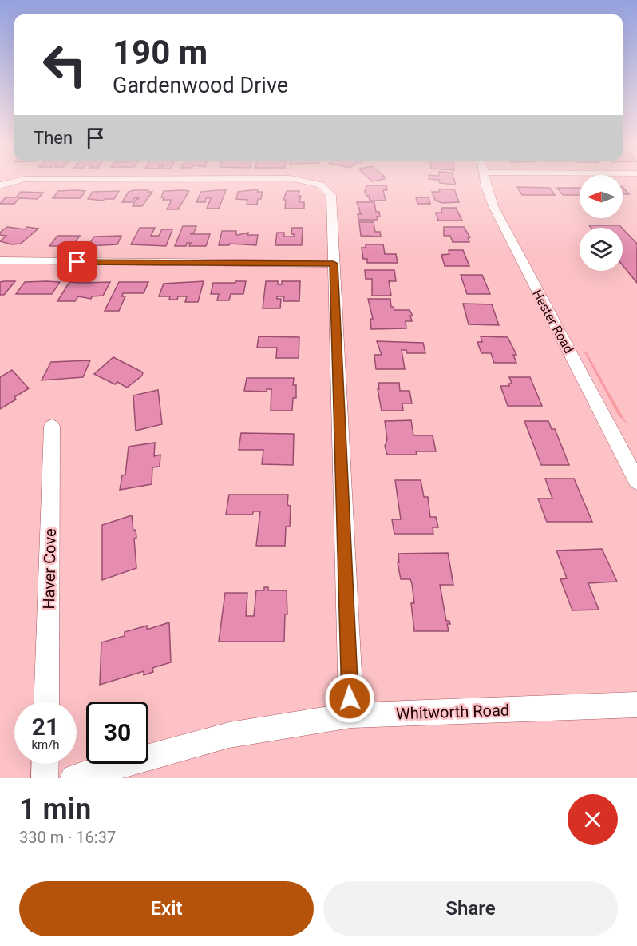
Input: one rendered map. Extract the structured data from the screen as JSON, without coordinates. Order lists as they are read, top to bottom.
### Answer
{
  "streets": {
    "street": ["Hester Road", "Haver Cove", "Whitworth Road"]
  },
  "north": "left",
  "page": {
    "turn": ["190 m", "Gardenwood Drive"],
    "then": "Then",
    "speed": "21 km/h",
    "limit": "30",
    "heading": ["1 min", "330 m · 16:37"],
    "buttons": ["Exit", "Share"]
  }
}
